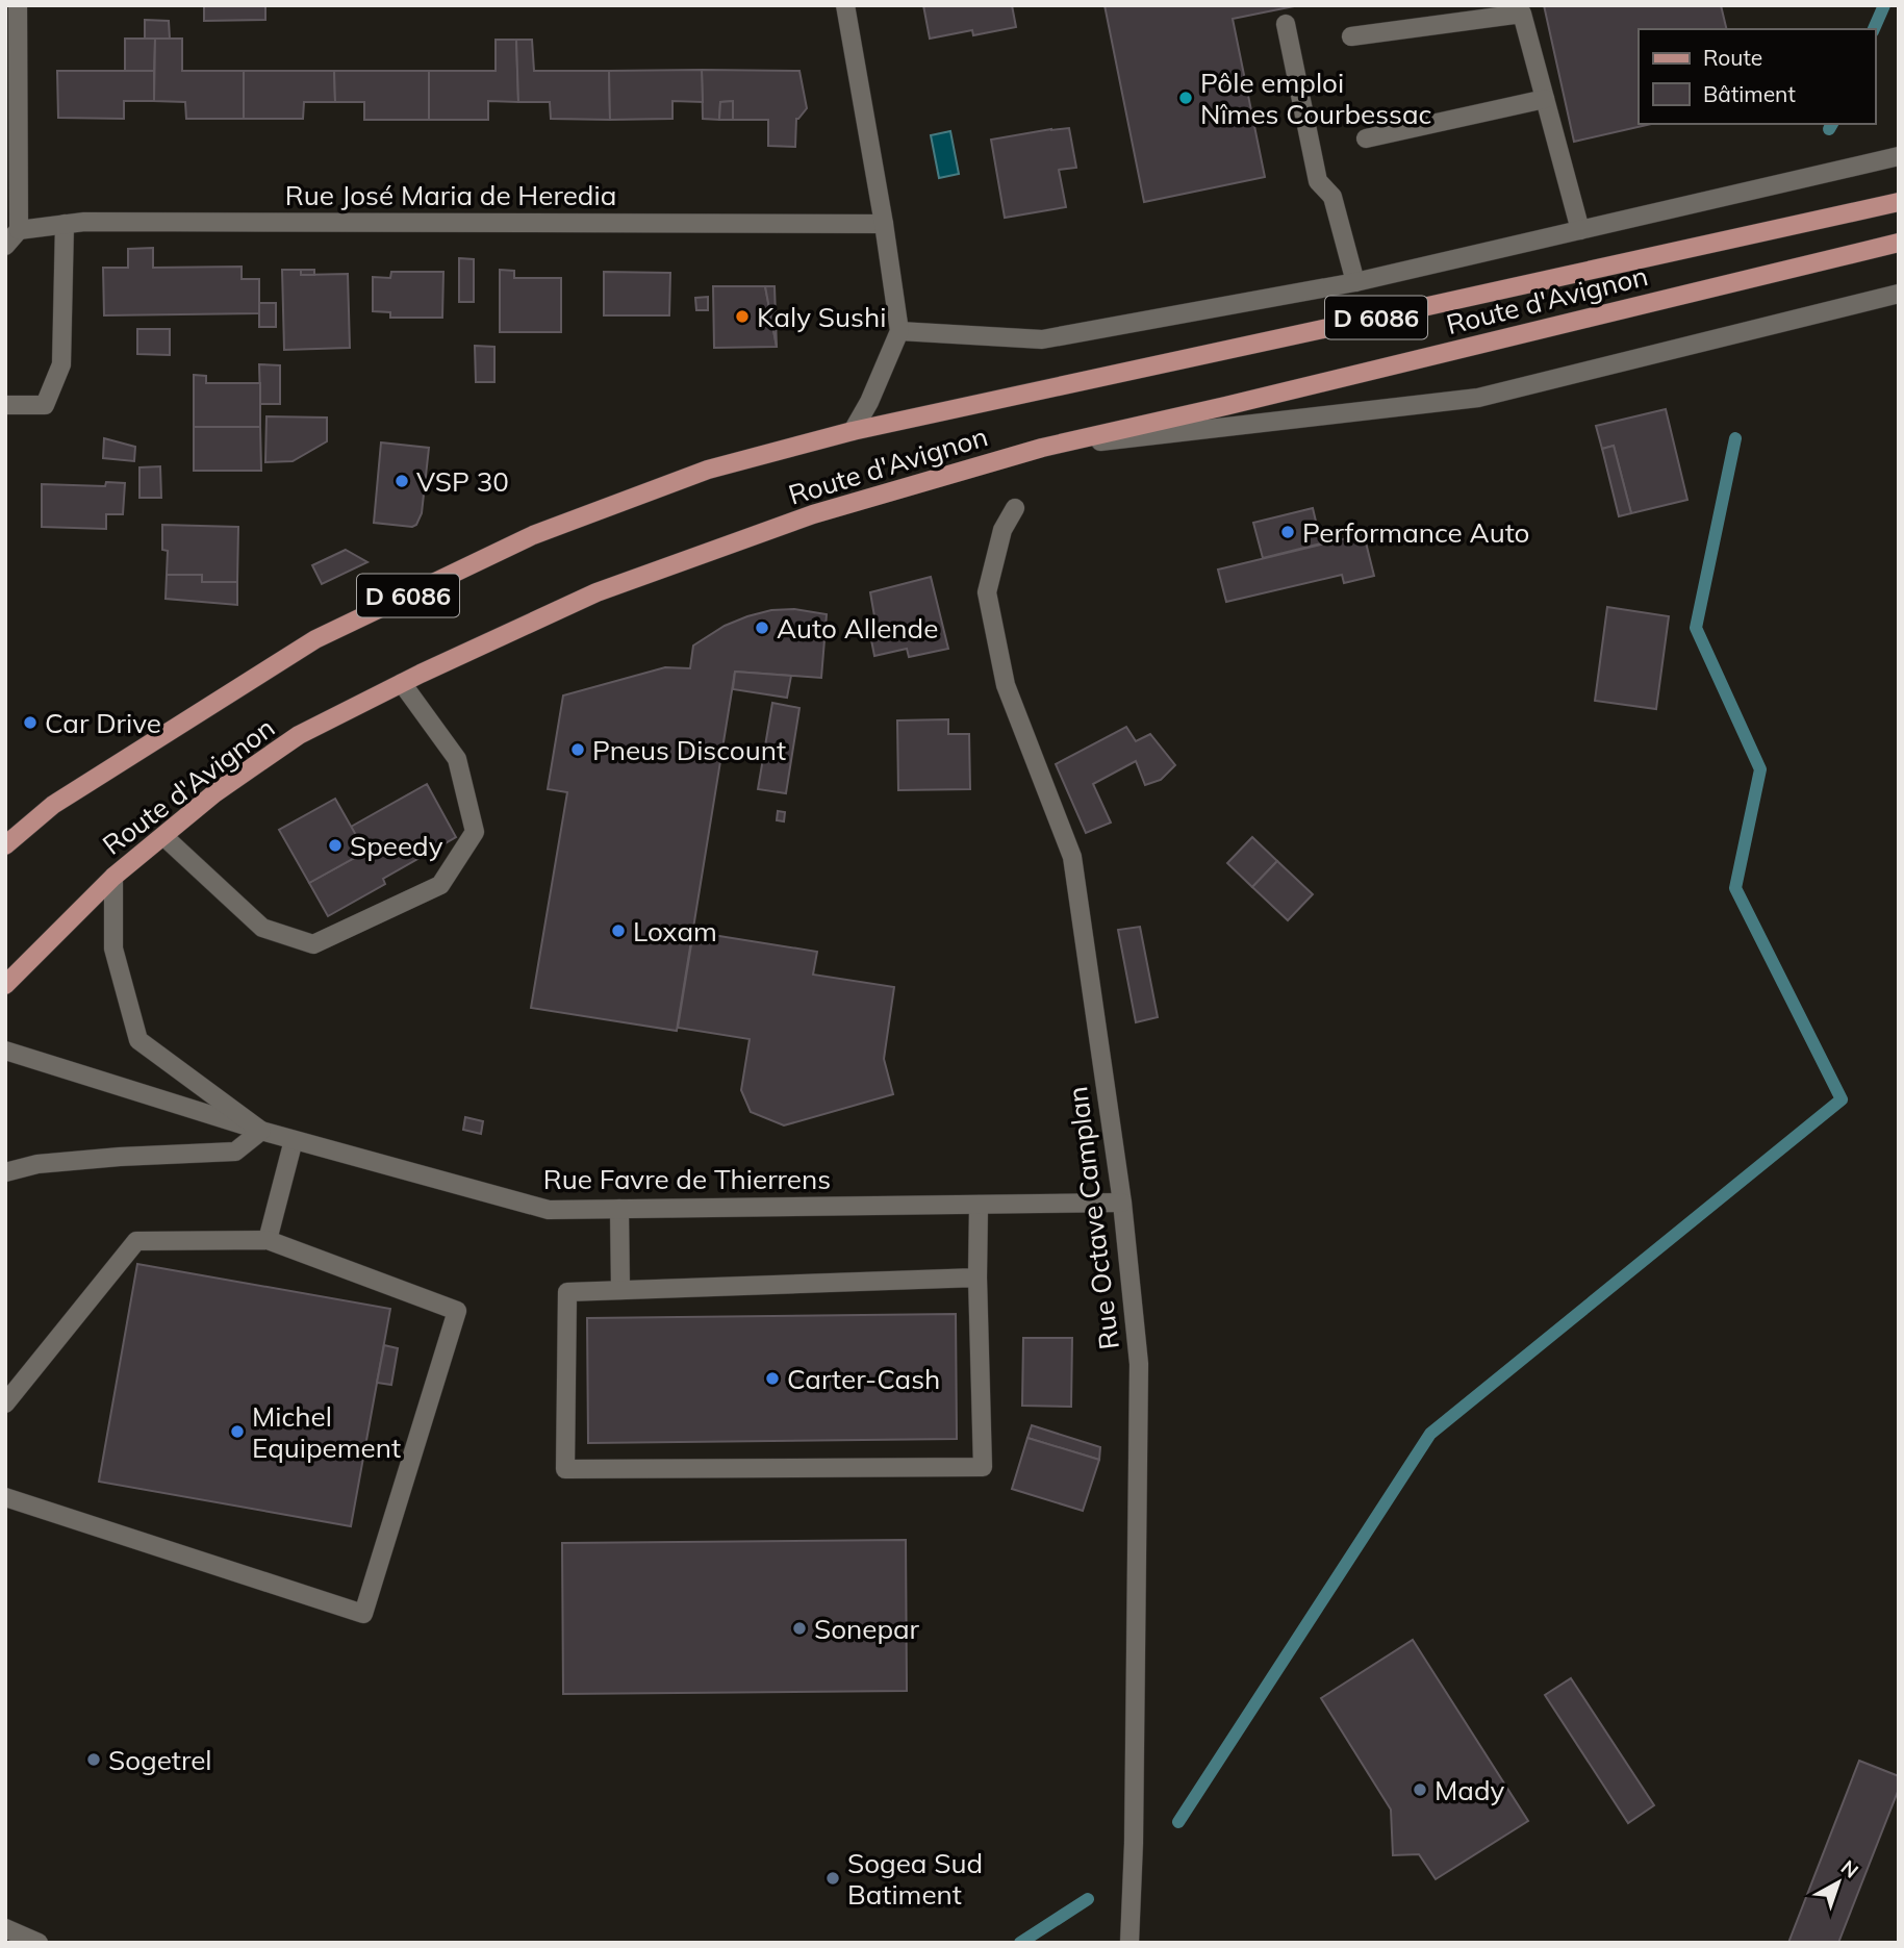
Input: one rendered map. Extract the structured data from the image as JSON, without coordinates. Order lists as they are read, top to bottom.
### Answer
{
  "streets": {
    "main road": ["Route d'Avignon", "D 6086"],
    "street": ["Rue José Maria de Heredia", "Rue Favre de Thierrens", "Rue Octave Camplan"]
  },
  "crossings": [
    ["Route d'Avignon", "Rue Favre de Thierrens"],
    ["Rue Favre de Thierrens", "Rue Octave Camplan"]
  ],
  "places": [
    "Pôle emploi Nîmes Courbessac",
    "Kaly Sushi",
    "VSP 30",
    "Performance Auto",
    "Auto Allende",
    "Car Drive",
    "Pneus Discount",
    "Speedy",
    "Loxam",
    "Carter-Cash",
    "Michel Equipement",
    "Sonepar",
    "Sogetrel",
    "Mady",
    "Sogea Sud Batiment"
  ],
  "legend": ["Route", "Bâtiment"],
  "north": "top right"
}
